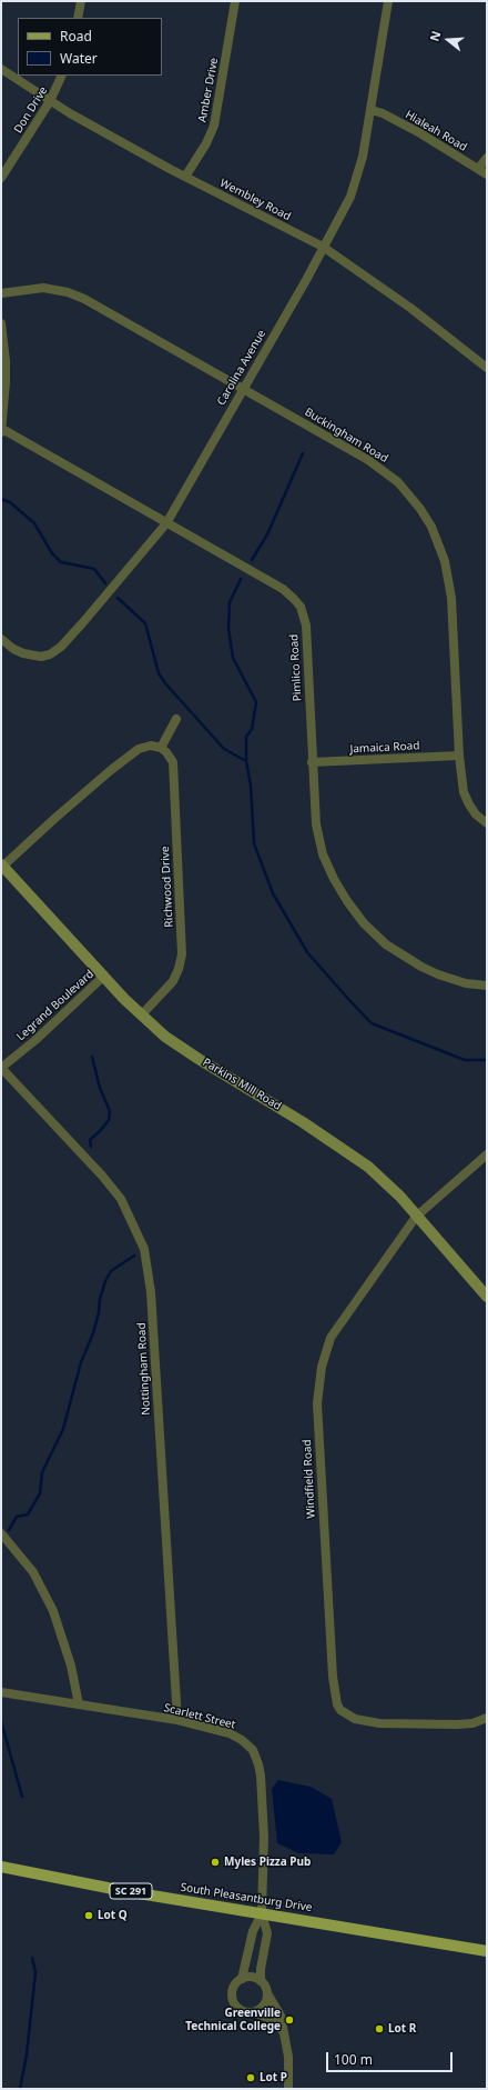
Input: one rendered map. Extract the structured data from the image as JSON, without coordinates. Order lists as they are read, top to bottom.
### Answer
{
  "streets": {
    "main road": ["SC 291", "South Pleasantburg Drive"],
    "street": [
      "Amber Drive",
      "Don Drive",
      "Hialeah Road",
      "Wembley Road",
      "Carolina Avenue",
      "Buckingham Road",
      "Pimlico Road",
      "Jamaica Road",
      "Richwood Drive",
      "Legrand Boulevard",
      "Parkins Mill Road",
      "Nottingham Road",
      "Windfield Road",
      "Scarlett Street"
    ]
  },
  "crossings": [
    ["Amber Drive", "Wembley Road"],
    ["Don Drive", "Wembley Road"],
    ["Hialeah Road", "Carolina Avenue"],
    ["Wembley Road", "Carolina Avenue"],
    ["Carolina Avenue", "Buckingham Road"],
    ["Carolina Avenue", "Pimlico Road"],
    ["Buckingham Road", "Jamaica Road"],
    ["Pimlico Road", "Jamaica Road"],
    ["Richwood Drive", "Parkins Mill Road"],
    ["Legrand Boulevard", "Parkins Mill Road"],
    ["Legrand Boulevard", "Nottingham Road"],
    ["Parkins Mill Road", "Windfield Road"],
    ["Nottingham Road", "Scarlett Street"],
    ["Scarlett Street", "South Pleasantburg Drive"]
  ],
  "places": [
    "Myles Pizza Pub",
    "Lot Q",
    "Greenville Technical College",
    "Lot R",
    "Lot P"
  ],
  "legend": ["Road", "Water"],
  "scale_bar": "100 m",
  "north": "left"
}
